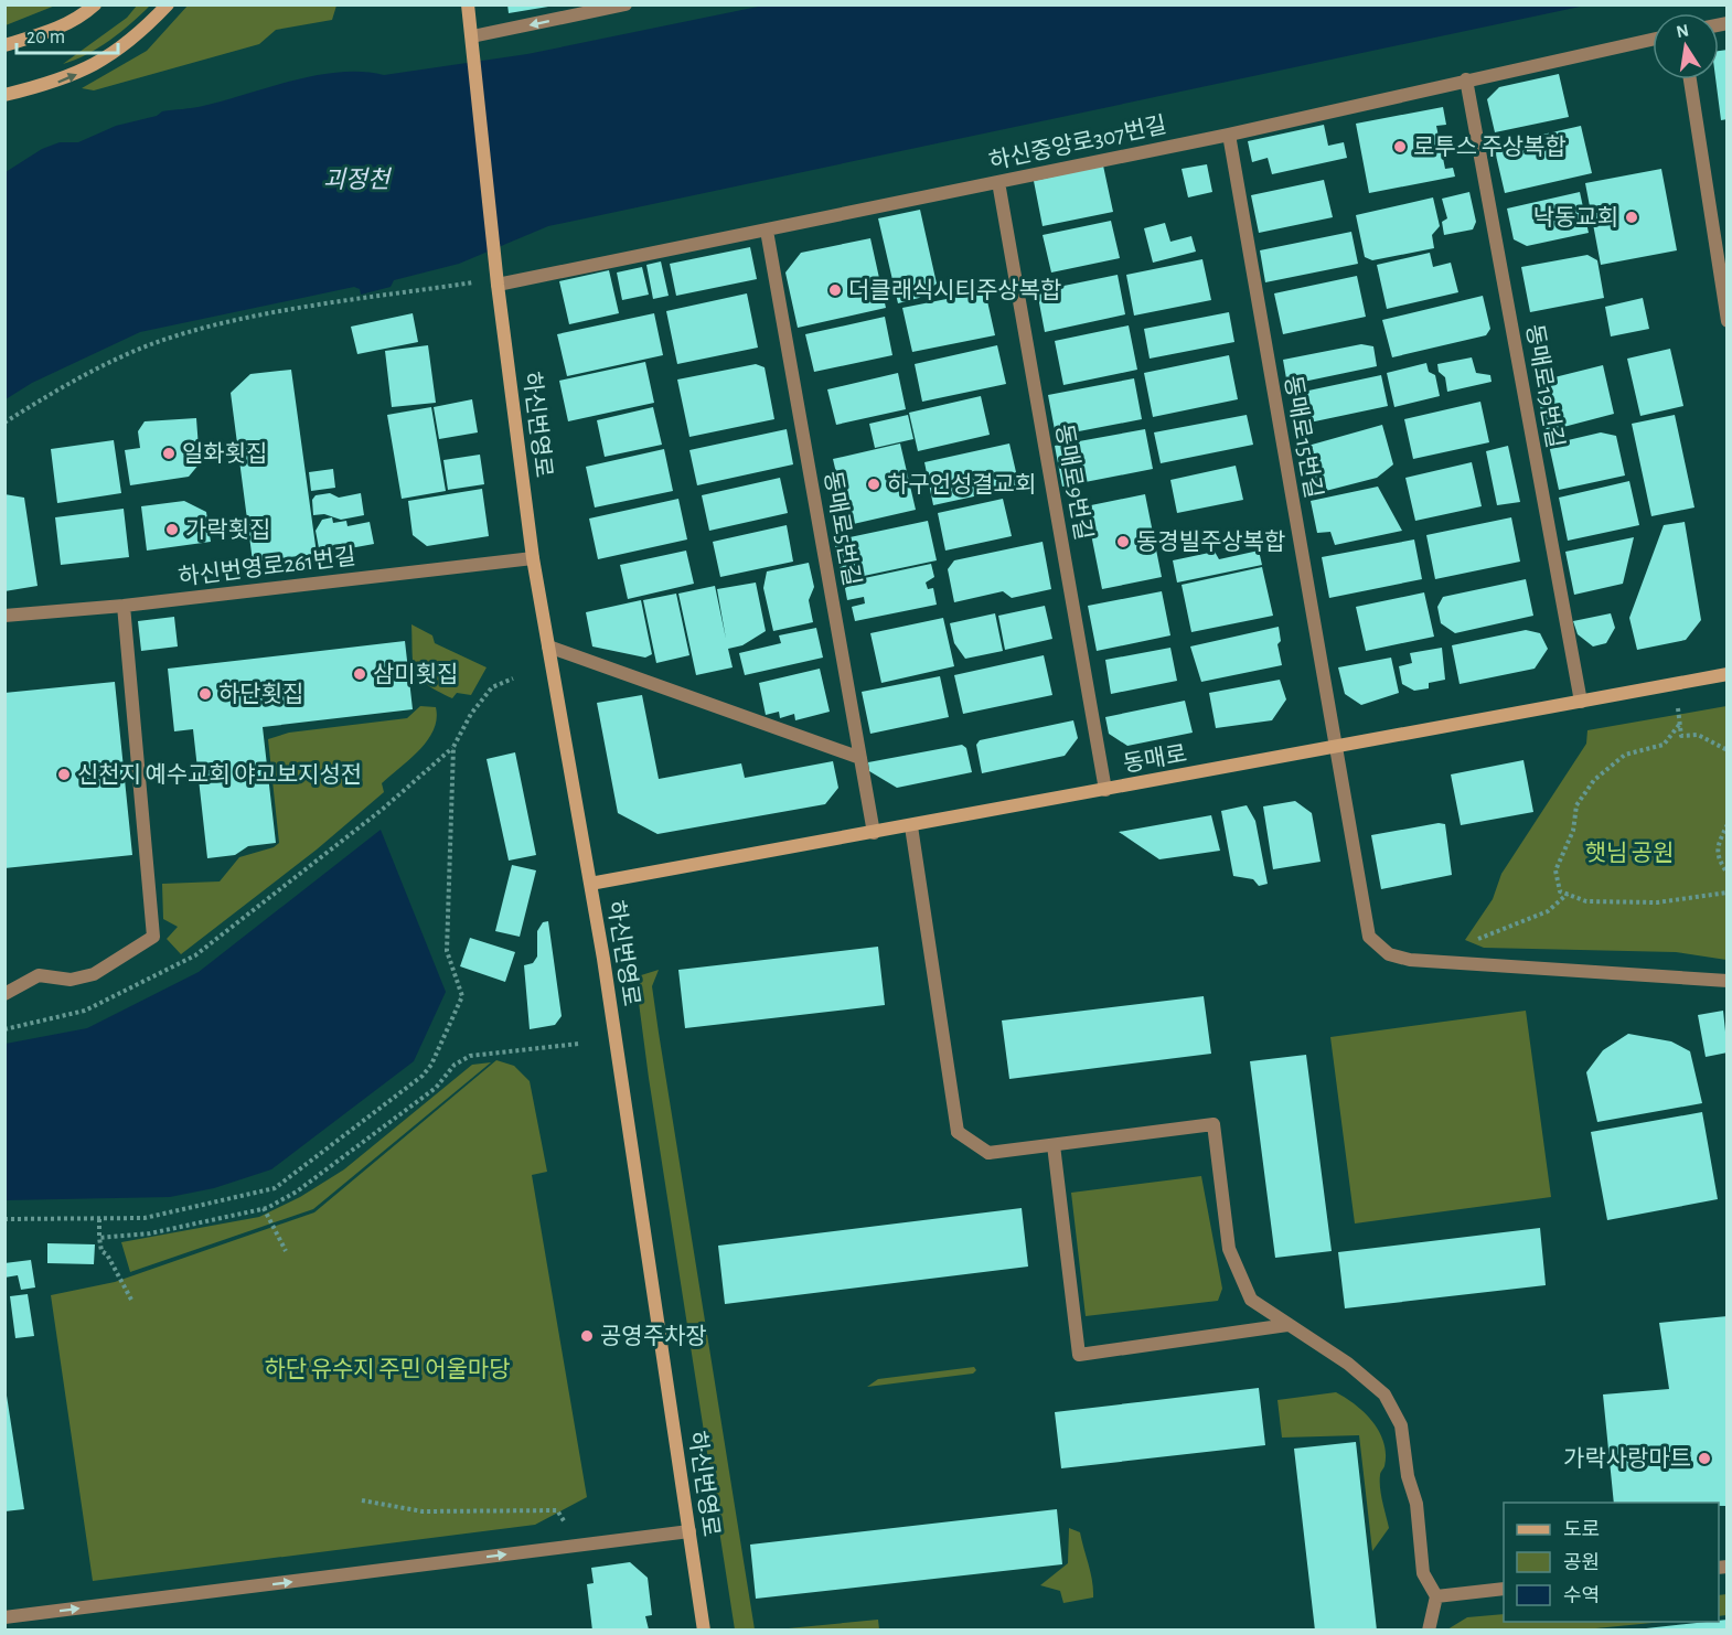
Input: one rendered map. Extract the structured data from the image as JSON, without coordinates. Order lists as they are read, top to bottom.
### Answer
{
  "streets": {
    "street": [
      "하신중앙로307번길",
      "동매로19번길",
      "하신번영로",
      "동매로15번길",
      "동매로9번길",
      "동매로5번길",
      "하신번영로261번길",
      "동매로"
    ]
  },
  "crossings": [
    ["하신중앙로307번길", "동매로19번길"],
    ["하신중앙로307번길", "하신번영로"],
    ["하신중앙로307번길", "동매로15번길"],
    ["하신중앙로307번길", "동매로9번길"],
    ["하신중앙로307번길", "동매로5번길"],
    ["동매로19번길", "동매로"],
    ["하신번영로", "하신번영로261번길"],
    ["하신번영로", "동매로"],
    ["동매로15번길", "동매로"],
    ["동매로9번길", "동매로"],
    ["동매로5번길", "동매로"]
  ],
  "water": ["괴정천"],
  "parks": ["햇님 공원", "하단 유수지 주민 어울마당"],
  "places": [
    "로투스 주상복합",
    "낙동교회",
    "더클래식시티주상복합",
    "일화횟집",
    "하구언성결교회",
    "가락횟집",
    "동경빌주상복합",
    "삼미횟집",
    "하단횟집",
    "신천지 예수교회 야고보지성전",
    "공영주차장",
    "가락사랑마트"
  ],
  "legend": ["도로", "공원", "수역"],
  "scale_bar": "20 m",
  "north": "top"
}
